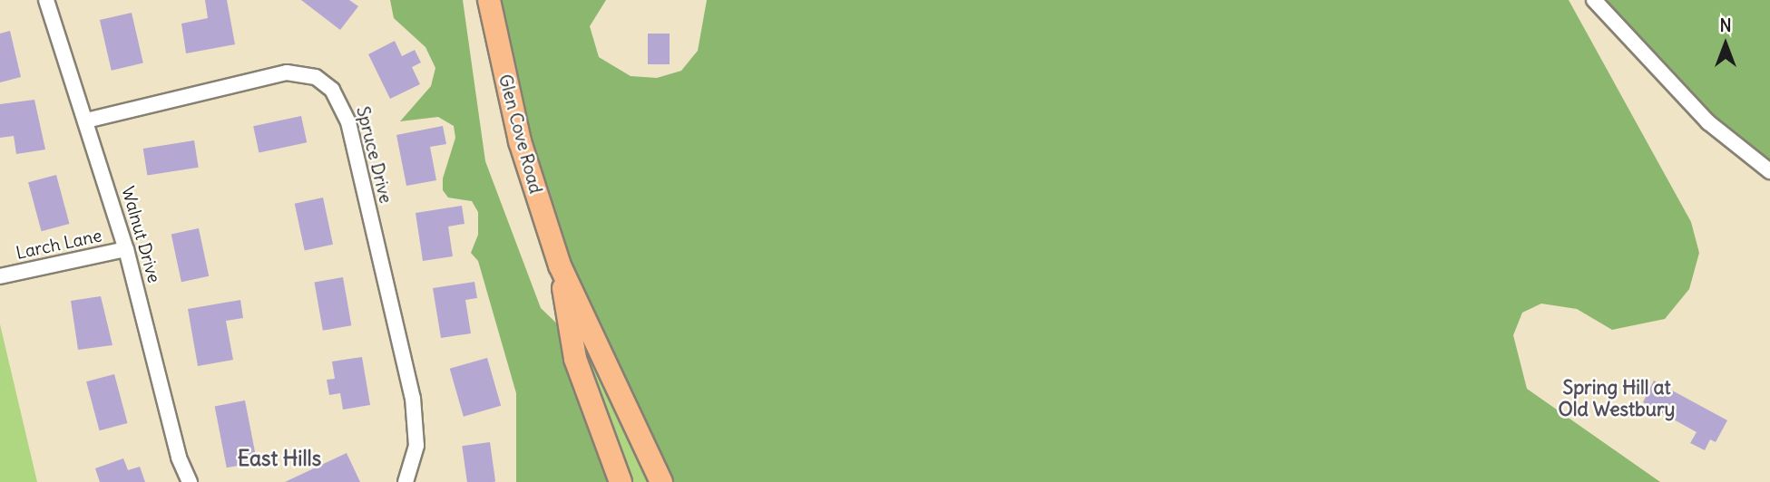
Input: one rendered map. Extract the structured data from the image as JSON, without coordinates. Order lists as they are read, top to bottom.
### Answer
{
  "streets": {
    "main road": ["Glen Cove Road"],
    "street": ["Spruce Drive", "Walnut Drive", "Larch Lane"]
  },
  "crossings": [
    ["Spruce Drive", "Walnut Drive"],
    ["Walnut Drive", "Larch Lane"]
  ],
  "districts": ["Spring Hill at Old Westbury", "East Hills"],
  "north": "top"
}
